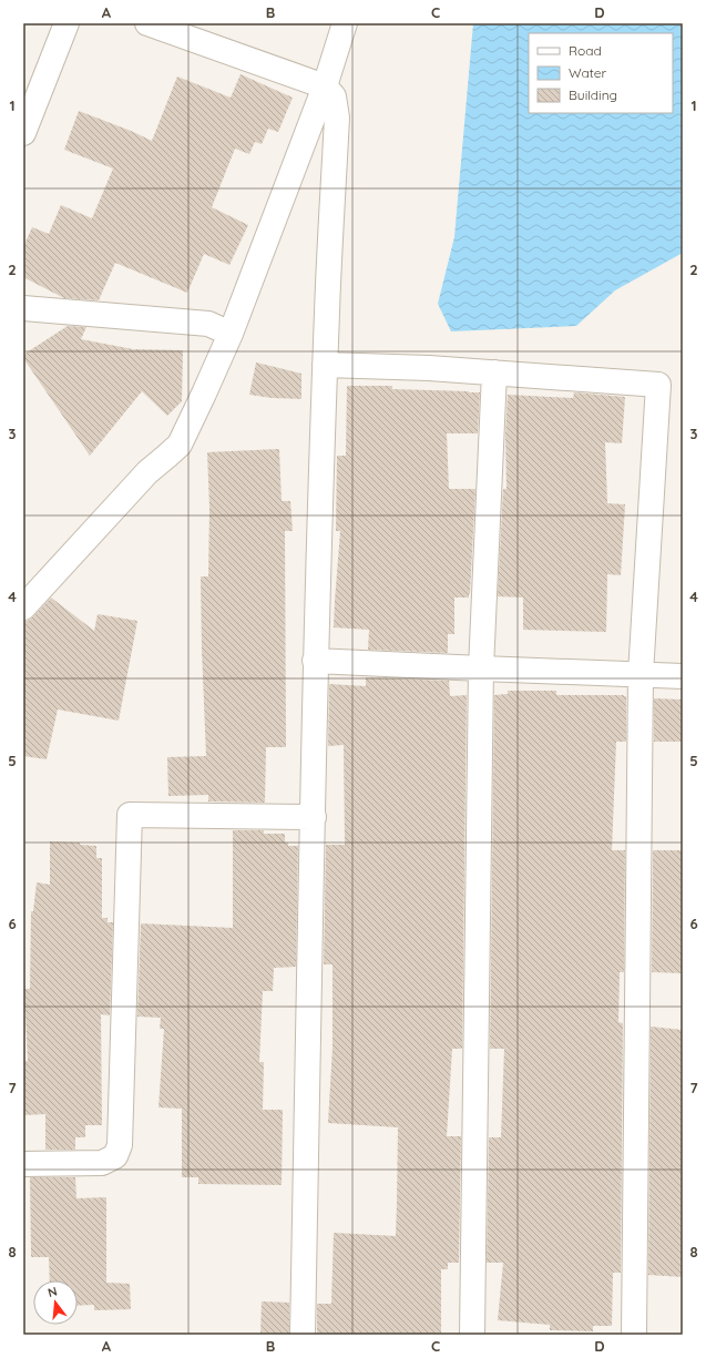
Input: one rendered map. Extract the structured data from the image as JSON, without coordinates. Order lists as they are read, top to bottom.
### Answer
{
  "legend": ["Road", "Water", "Building"],
  "north": "top",
  "grid": {
    "columns": [
      "A",
      "B",
      "C",
      "D"
    ],
    "rows": [
      "1",
      "2",
      "3",
      "4",
      "5",
      "6",
      "7",
      "8"
    ]
  }
}
